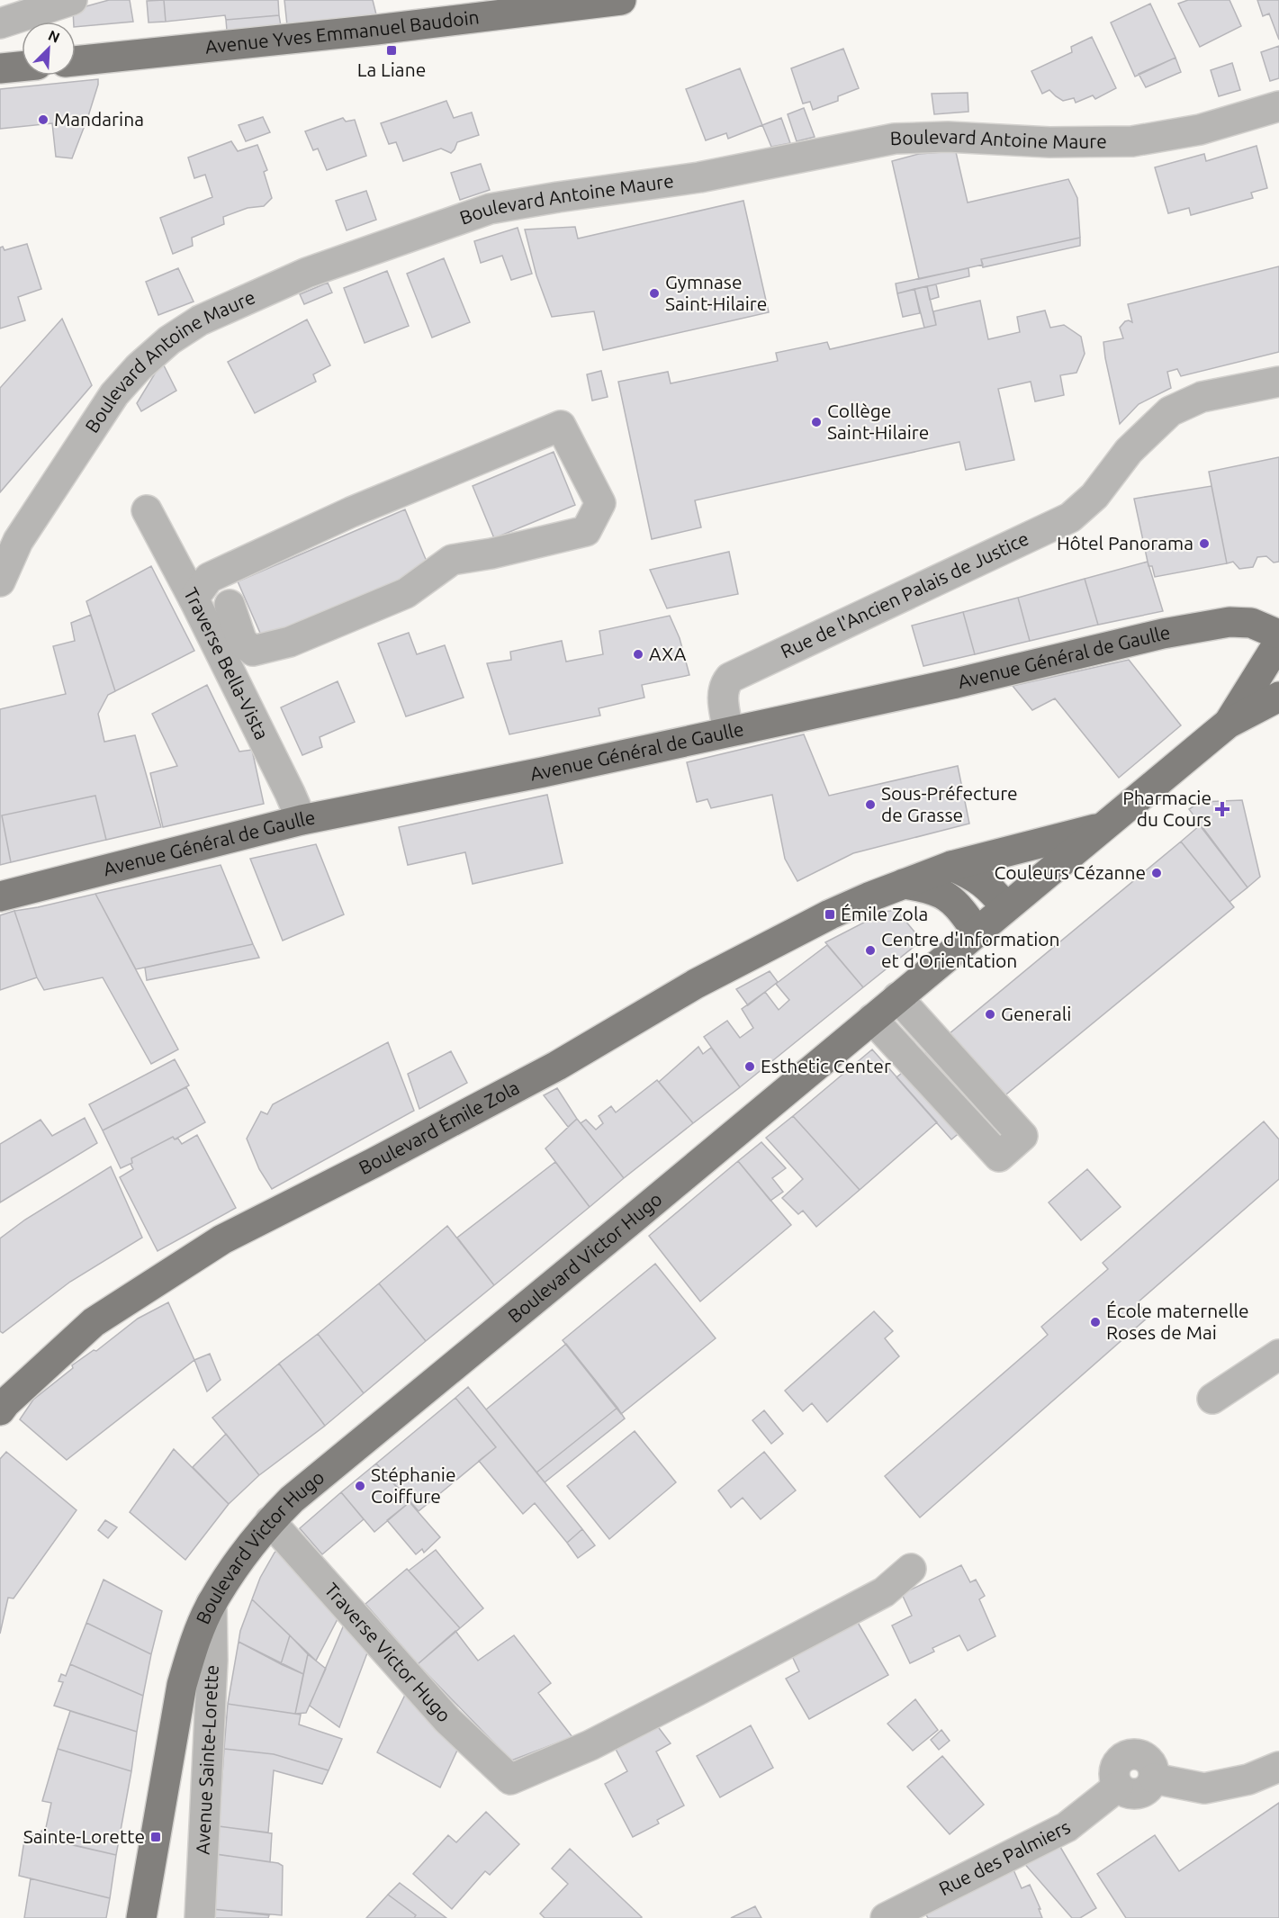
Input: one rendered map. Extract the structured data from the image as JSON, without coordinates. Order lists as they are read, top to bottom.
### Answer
{
  "streets": {
    "main road": [
      "Avenue Yves Emmanuel Baudoin",
      "Avenue Général de Gaulle",
      "Boulevard Émile Zola",
      "Boulevard Victor Hugo"
    ],
    "street": [
      "Boulevard Antoine Maure",
      "Rue de l'Ancien Palais de Justice",
      "Traverse Bella-Vista",
      "Traverse Victor Hugo",
      "Avenue Sainte-Lorette",
      "Rue des Palmiers"
    ]
  },
  "crossings": [
    ["Rue de l'Ancien Palais de Justice", "Avenue Général de Gaulle"],
    ["Avenue Général de Gaulle", "Traverse Bella-Vista"],
    ["Avenue Général de Gaulle", "Boulevard Victor Hugo"],
    ["Boulevard Émile Zola", "Boulevard Victor Hugo"],
    ["Boulevard Victor Hugo", "Traverse Victor Hugo"],
    ["Boulevard Victor Hugo", "Avenue Sainte-Lorette"]
  ],
  "places": {
    "transit": ["La Liane", "Émile Zola", "Sainte-Lorette"],
    "other": [
      "Mandarina",
      "Gymnase Saint-Hilaire",
      "Collège Saint-Hilaire",
      "Hôtel Panorama",
      "AXA",
      "Sous-Préfecture de Grasse",
      "Couleurs Cézanne",
      "Centre d'Information et d'Orientation",
      "Generali",
      "Esthetic Center",
      "École maternelle Roses de Mai",
      "Stéphanie Coiffure"
    ],
    "health": ["Pharmacie du Cours"]
  },
  "north": "top right"
}
